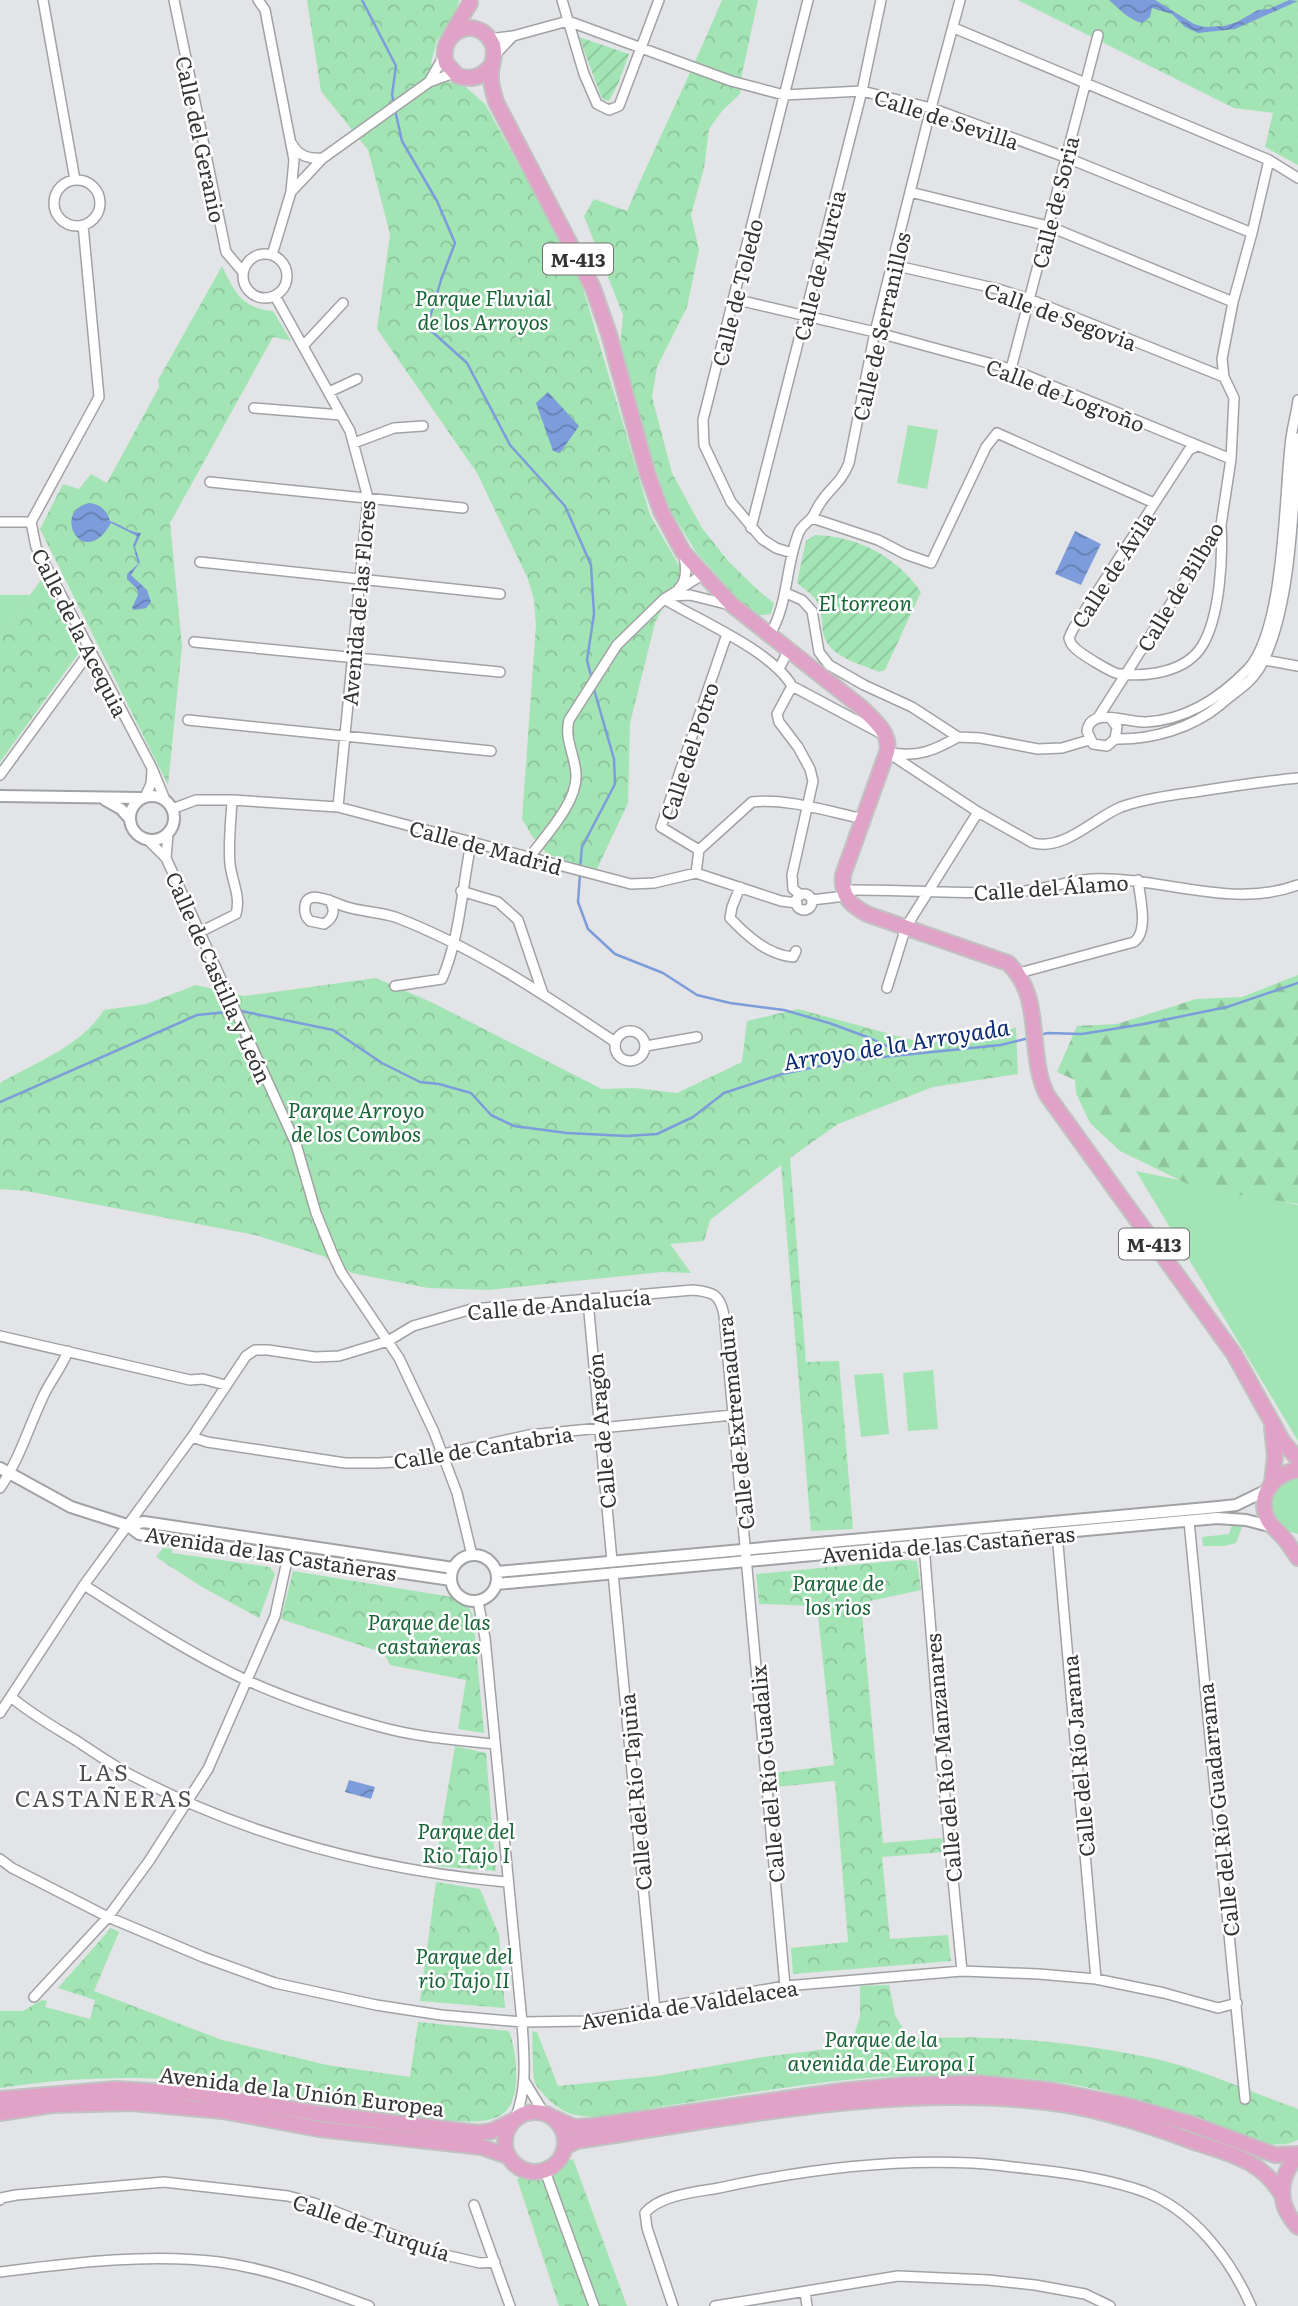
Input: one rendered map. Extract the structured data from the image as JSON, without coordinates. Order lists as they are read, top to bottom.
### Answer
{
  "streets": {
    "main road": ["M-413", "Avenida de la Unión Europea"],
    "street": [
      "Calle de Sevilla",
      "Calle del Geranio",
      "Calle de Soria",
      "Calle de Murcia",
      "Calle de Toledo",
      "Calle de Segovia",
      "Calle de Serranillos",
      "Calle de Logroño",
      "Calle de Ávila",
      "Calle de Bilbao",
      "Avenida de las Flores",
      "Calle de la Acequia",
      "Calle del Potro",
      "Calle de Madrid",
      "Calle del Álamo",
      "Calle de Castilla y León",
      "Calle de Andalucía",
      "Calle de Extremadura",
      "Calle de Aragón",
      "Calle de Cantabria",
      "Avenida de las Castañeras",
      "Calle del Río Jarama",
      "Calle del Río Manzanares",
      "Calle del Río Guadalix",
      "Calle del Río Tajuña",
      "Calle del Río Guadarrama",
      "Avenida de Valdelacea",
      "Calle de Turquía"
    ]
  },
  "crossings": [
    ["Calle de Sevilla", "Calle de Soria"],
    ["Calle de Sevilla", "Calle de Murcia"],
    ["Calle de Sevilla", "Calle de Toledo"],
    ["Calle de Sevilla", "Calle de Serranillos"],
    ["Calle de Sevilla", "Calle de Bilbao"],
    ["Calle del Geranio", "Avenida de las Flores"],
    ["Calle de Soria", "Calle de Segovia"],
    ["Calle de Soria", "Calle de Logroño"],
    ["M-413", "Calle de Serranillos"],
    ["M-413", "Avenida de las Castañeras"],
    ["Calle de Murcia", "Calle de Toledo"],
    ["Calle de Murcia", "Calle de Logroño"],
    ["Calle de Toledo", "Calle de Serranillos"],
    ["Calle de Toledo", "Calle de Logroño"],
    ["Calle de Segovia", "Calle de Serranillos"],
    ["Calle de Segovia", "Calle de Bilbao"],
    ["Calle de Serranillos", "Calle de Logroño"],
    ["Calle de Logroño", "Calle de Ávila"],
    ["Calle de Logroño", "Calle de Bilbao"],
    ["Calle de Ávila", "Calle de Bilbao"],
    ["Avenida de las Flores", "Calle de Madrid"],
    ["Calle de la Acequia", "Calle de Madrid"],
    ["Calle de la Acequia", "Calle de Castilla y León"],
    ["Calle de Madrid", "Calle de Castilla y León"],
    ["Calle de Castilla y León", "Calle de Andalucía"],
    ["Calle de Castilla y León", "Calle de Cantabria"],
    ["Calle de Castilla y León", "Avenida de las Castañeras"],
    ["Calle de Andalucía", "Calle de Extremadura"],
    ["Calle de Andalucía", "Calle de Aragón"],
    ["Calle de Extremadura", "Calle de Cantabria"],
    ["Calle de Extremadura", "Avenida de las Castañeras"],
    ["Calle de Extremadura", "Calle del Río Guadalix"],
    ["Calle de Aragón", "Calle de Cantabria"],
    ["Calle de Aragón", "Avenida de las Castañeras"],
    ["Avenida de las Castañeras", "Calle del Río Jarama"],
    ["Avenida de las Castañeras", "Calle del Río Manzanares"],
    ["Avenida de las Castañeras", "Calle del Río Guadalix"],
    ["Avenida de las Castañeras", "Calle del Río Tajuña"],
    ["Avenida de las Castañeras", "Calle del Río Guadarrama"],
    ["Calle del Río Jarama", "Avenida de Valdelacea"],
    ["Calle del Río Manzanares", "Avenida de Valdelacea"],
    ["Calle del Río Guadalix", "Avenida de Valdelacea"],
    ["Calle del Río Tajuña", "Avenida de Valdelacea"],
    ["Calle del Río Guadarrama", "Avenida de Valdelacea"]
  ],
  "districts": ["LAS CASTAÑERAS"],
  "water": ["Arroyo de la Arroyada"],
  "parks": [
    "Parque Fluvial de los Arroyos",
    "El torreon",
    "Parque Arroyo de los Combos",
    "Parque de los rios",
    "Parque de las castañeras",
    "Parque del Rio Tajo I",
    "Parque del rio Tajo II",
    "Parque de la avenida de Europa I"
  ]
}
